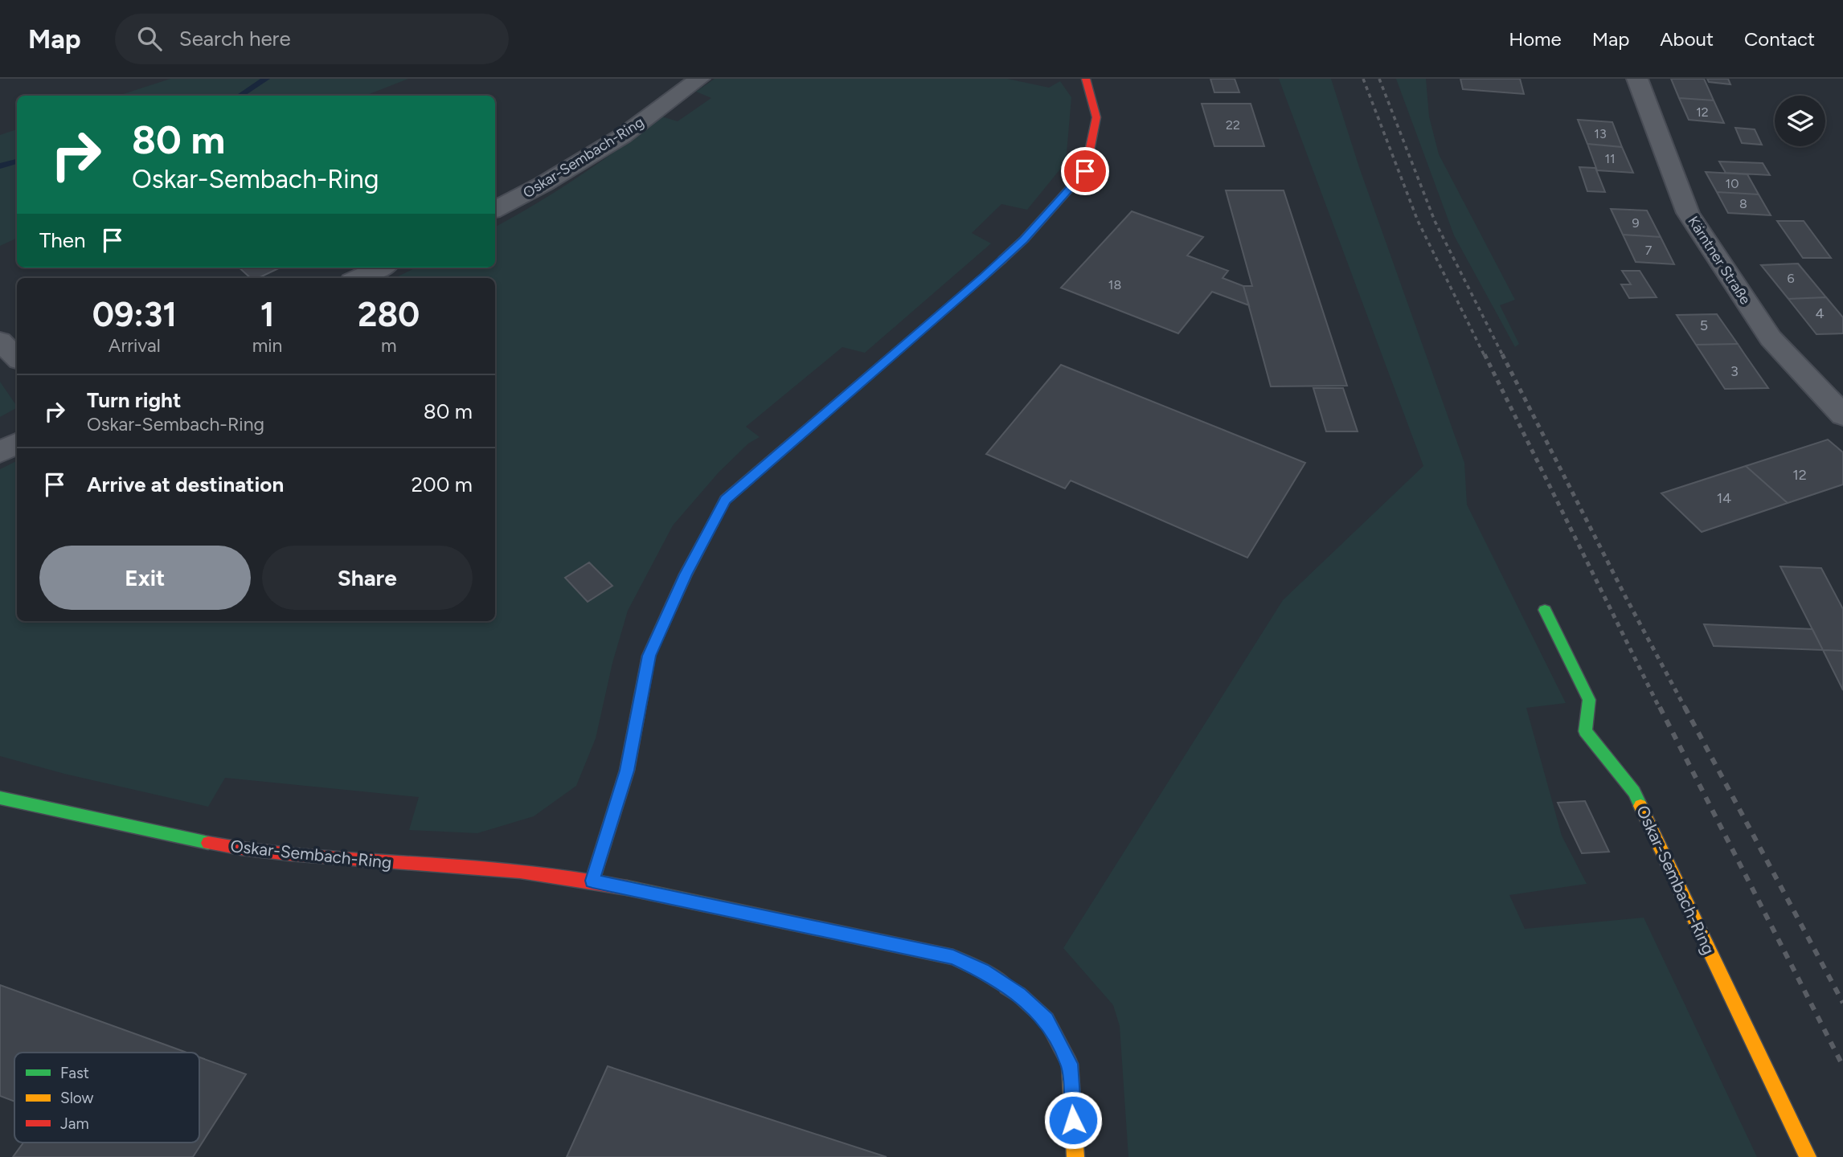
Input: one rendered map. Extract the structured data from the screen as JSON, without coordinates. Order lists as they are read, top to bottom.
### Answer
{
  "streets": {
    "street": ["Oskar-Sembach-Ring", "Kärntner Straße"]
  },
  "house_numbers": [
    "12",
    "22",
    "13",
    "11",
    "10",
    "8",
    "9",
    "7",
    "6",
    "18",
    "4",
    "5",
    "3",
    "12",
    "14"
  ],
  "legend": ["Fast", "Slow", "Jam"],
  "page": {
    "header": "Map",
    "search": "Search here",
    "nav": [
      "Home",
      "Map",
      "About",
      "Contact"
    ],
    "turn": ["80 m", "Oskar-Sembach-Ring"],
    "then": "Then",
    "eta": [
      "09:31",
      "Arrival",
      "1",
      "min",
      "280",
      "m"
    ],
    "list": [
      {
        "name": "Turn right",
        "note": "Oskar-Sembach-Ring",
        "value": "80 m"
      },
      {
        "name": "Arrive at destination",
        "value": "200 m"
      }
    ],
    "buttons": ["Exit", "Share"]
  }
}
